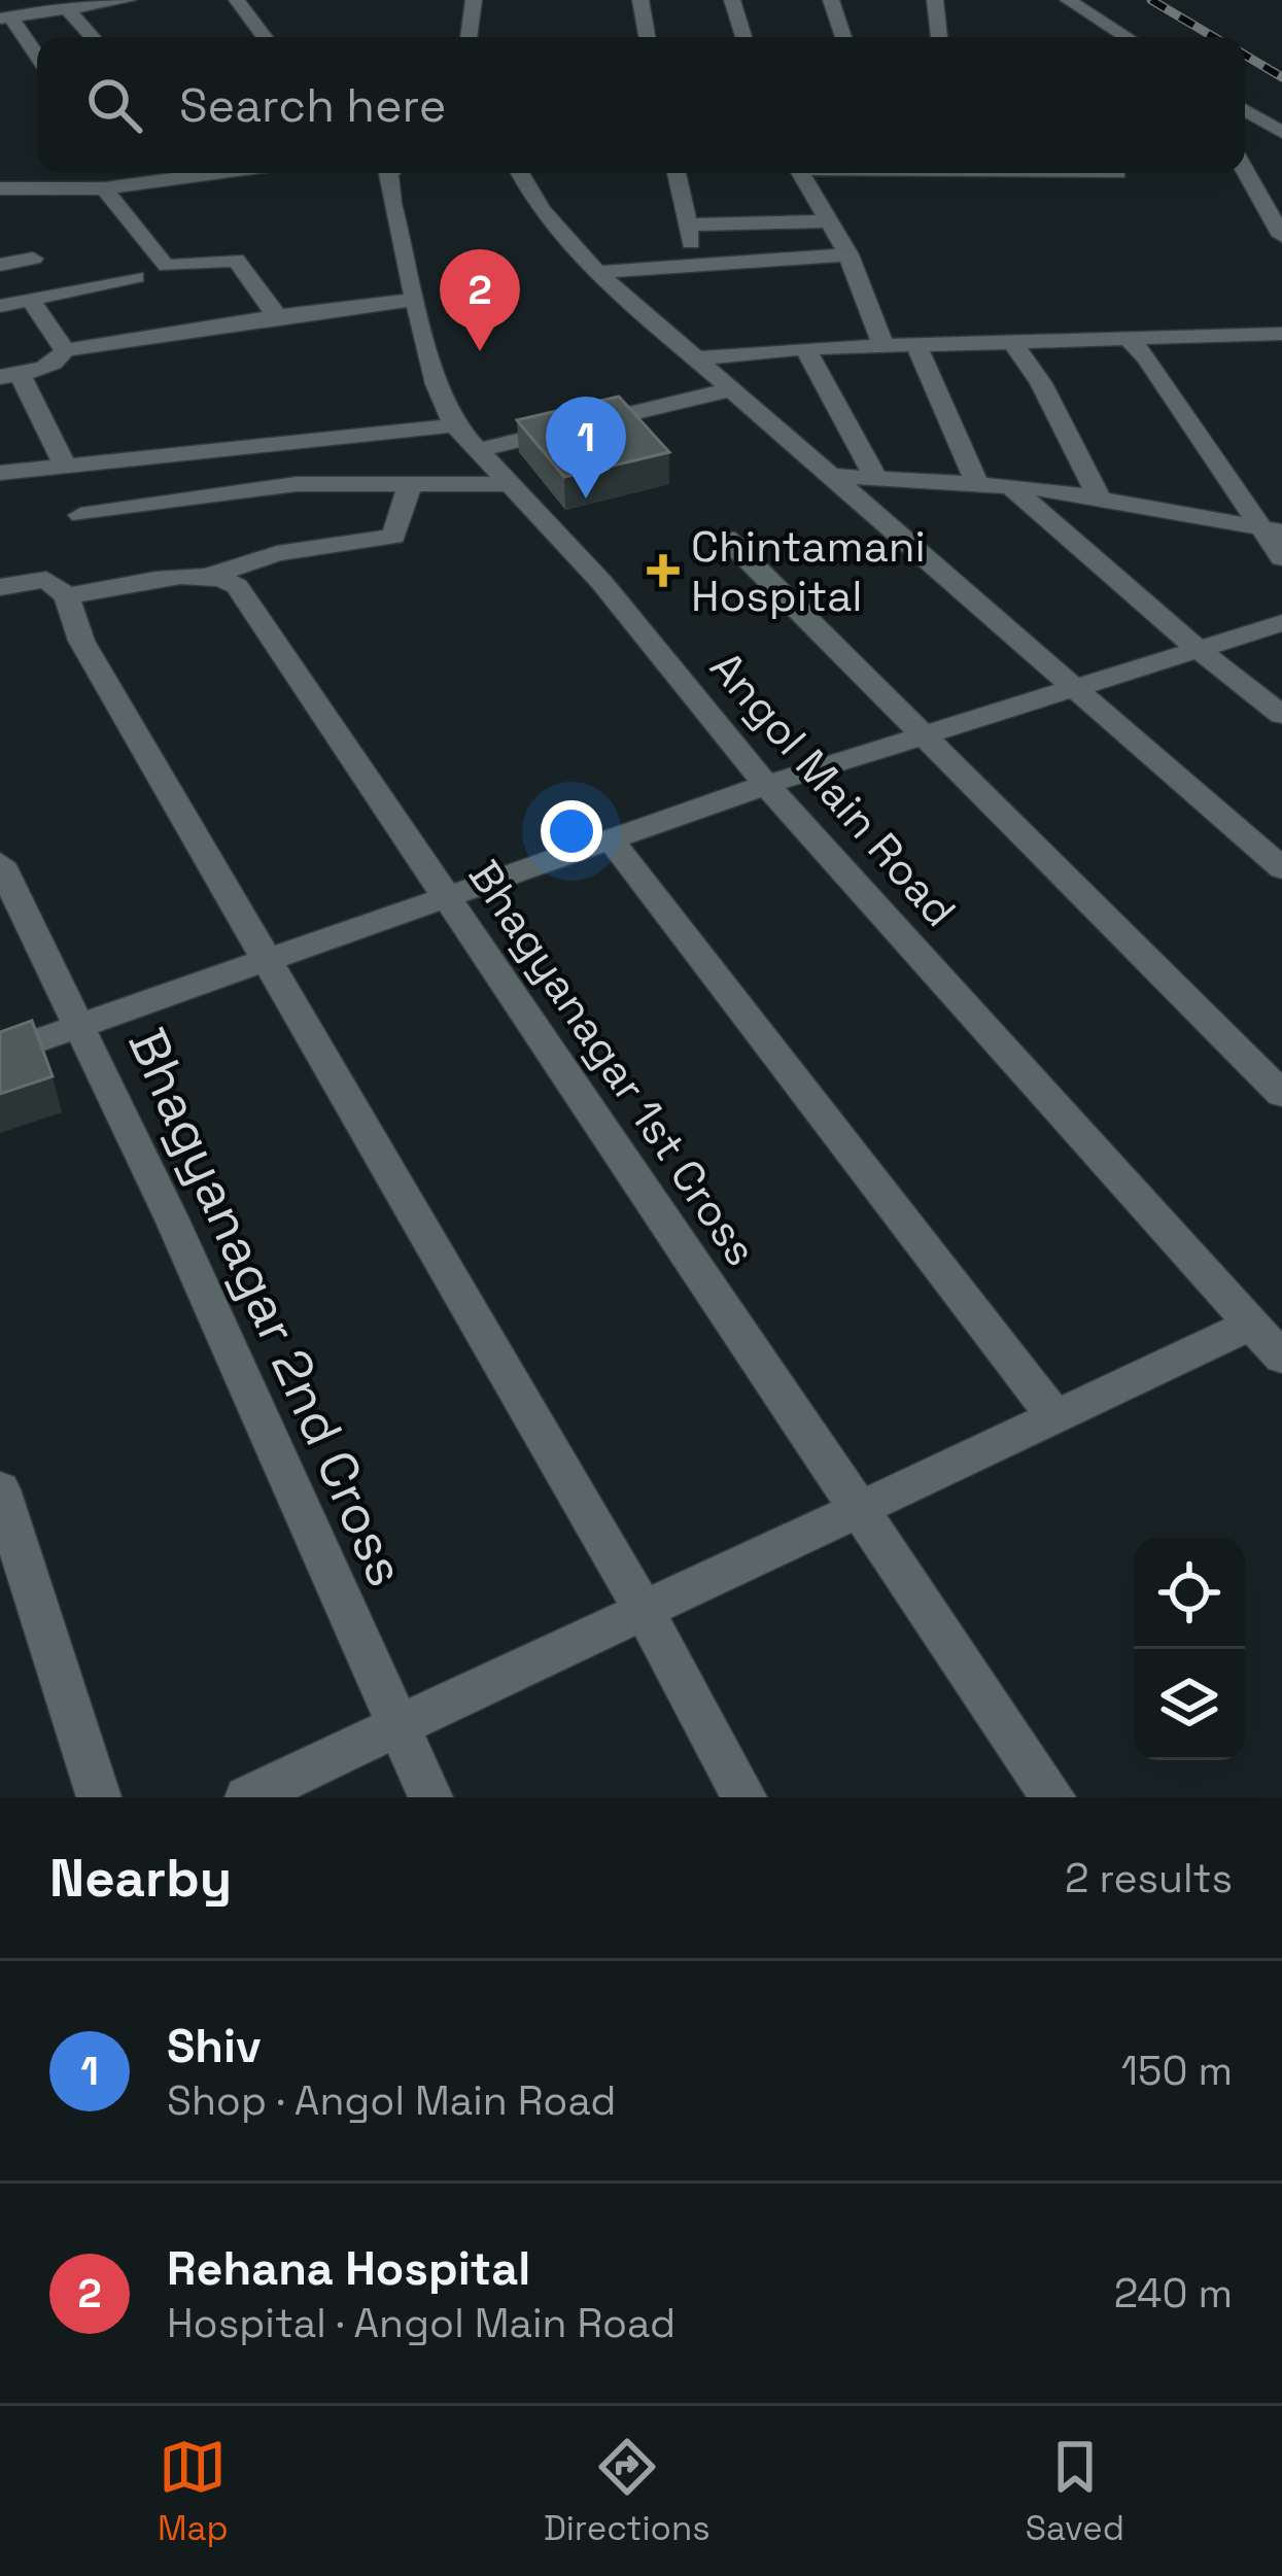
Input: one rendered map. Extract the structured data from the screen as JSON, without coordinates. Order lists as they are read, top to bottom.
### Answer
{
  "streets": {
    "street": ["Angol Main Road", "Bhagyanagar 1st Cross", "Bhagyanagar 2nd Cross"]
  },
  "places": {
    "health": ["Chintamani Hospital"]
  },
  "page": {
    "search": "Search here",
    "pins": ["2", "1"],
    "heading": ["Nearby", "2 results"],
    "list": [
      {
        "mark": "1",
        "name": "Shiv",
        "note": "Shop · Angol Main Road",
        "value": "150 m"
      },
      {
        "mark": "2",
        "name": "Rehana Hospital",
        "note": "Hospital · Angol Main Road",
        "value": "240 m"
      }
    ],
    "nav": ["Map", "Directions", "Saved"]
  }
}
